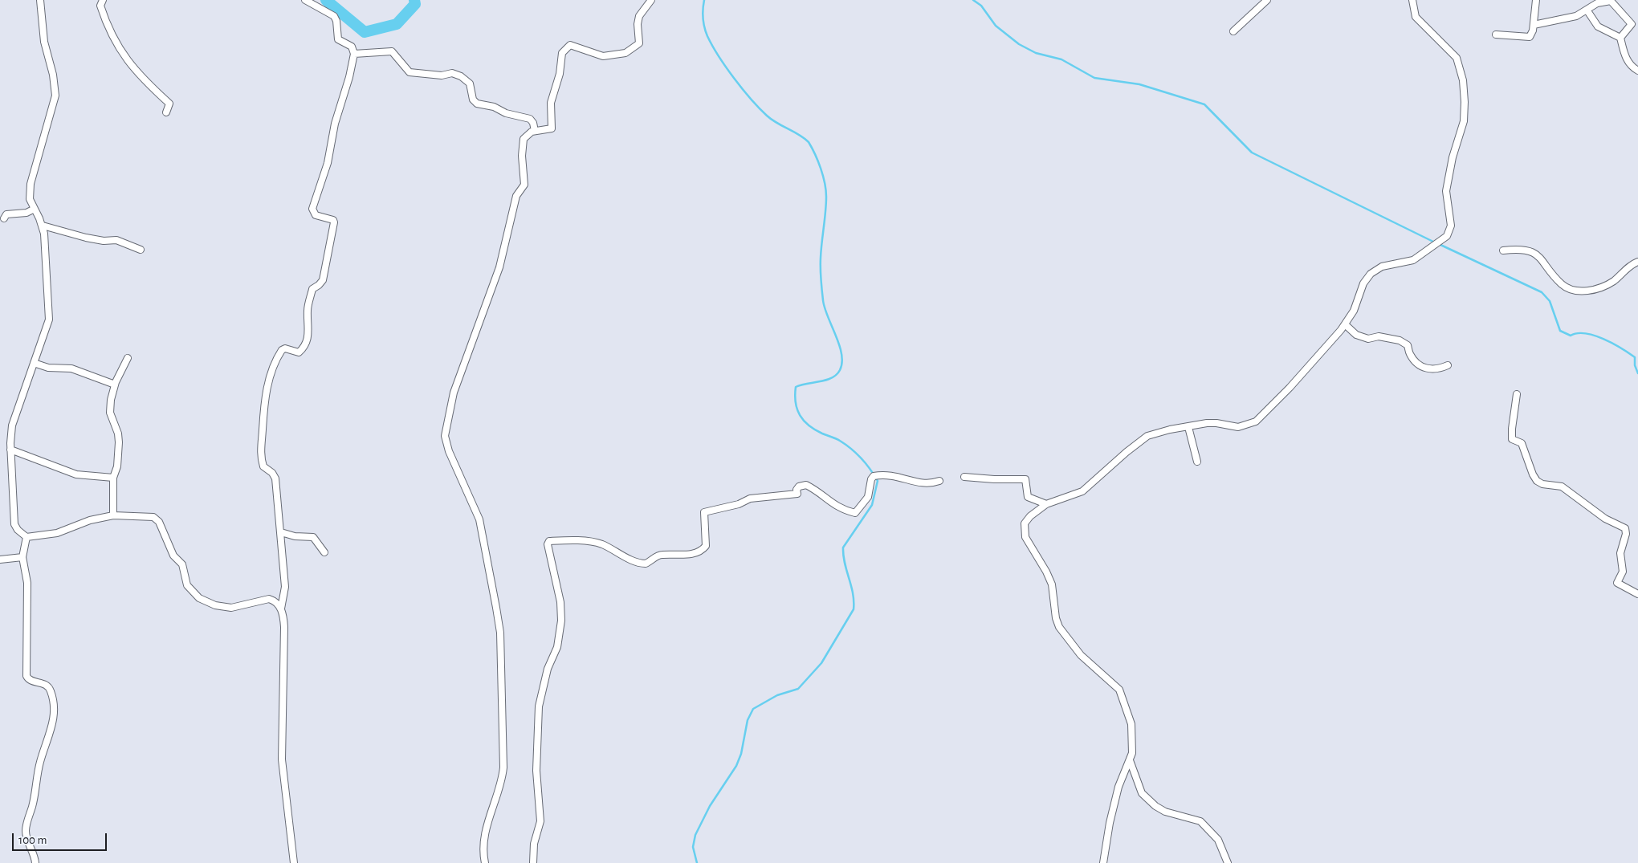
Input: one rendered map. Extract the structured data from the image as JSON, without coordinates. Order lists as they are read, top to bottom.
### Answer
{
  "scale_bar": "100 m"
}
